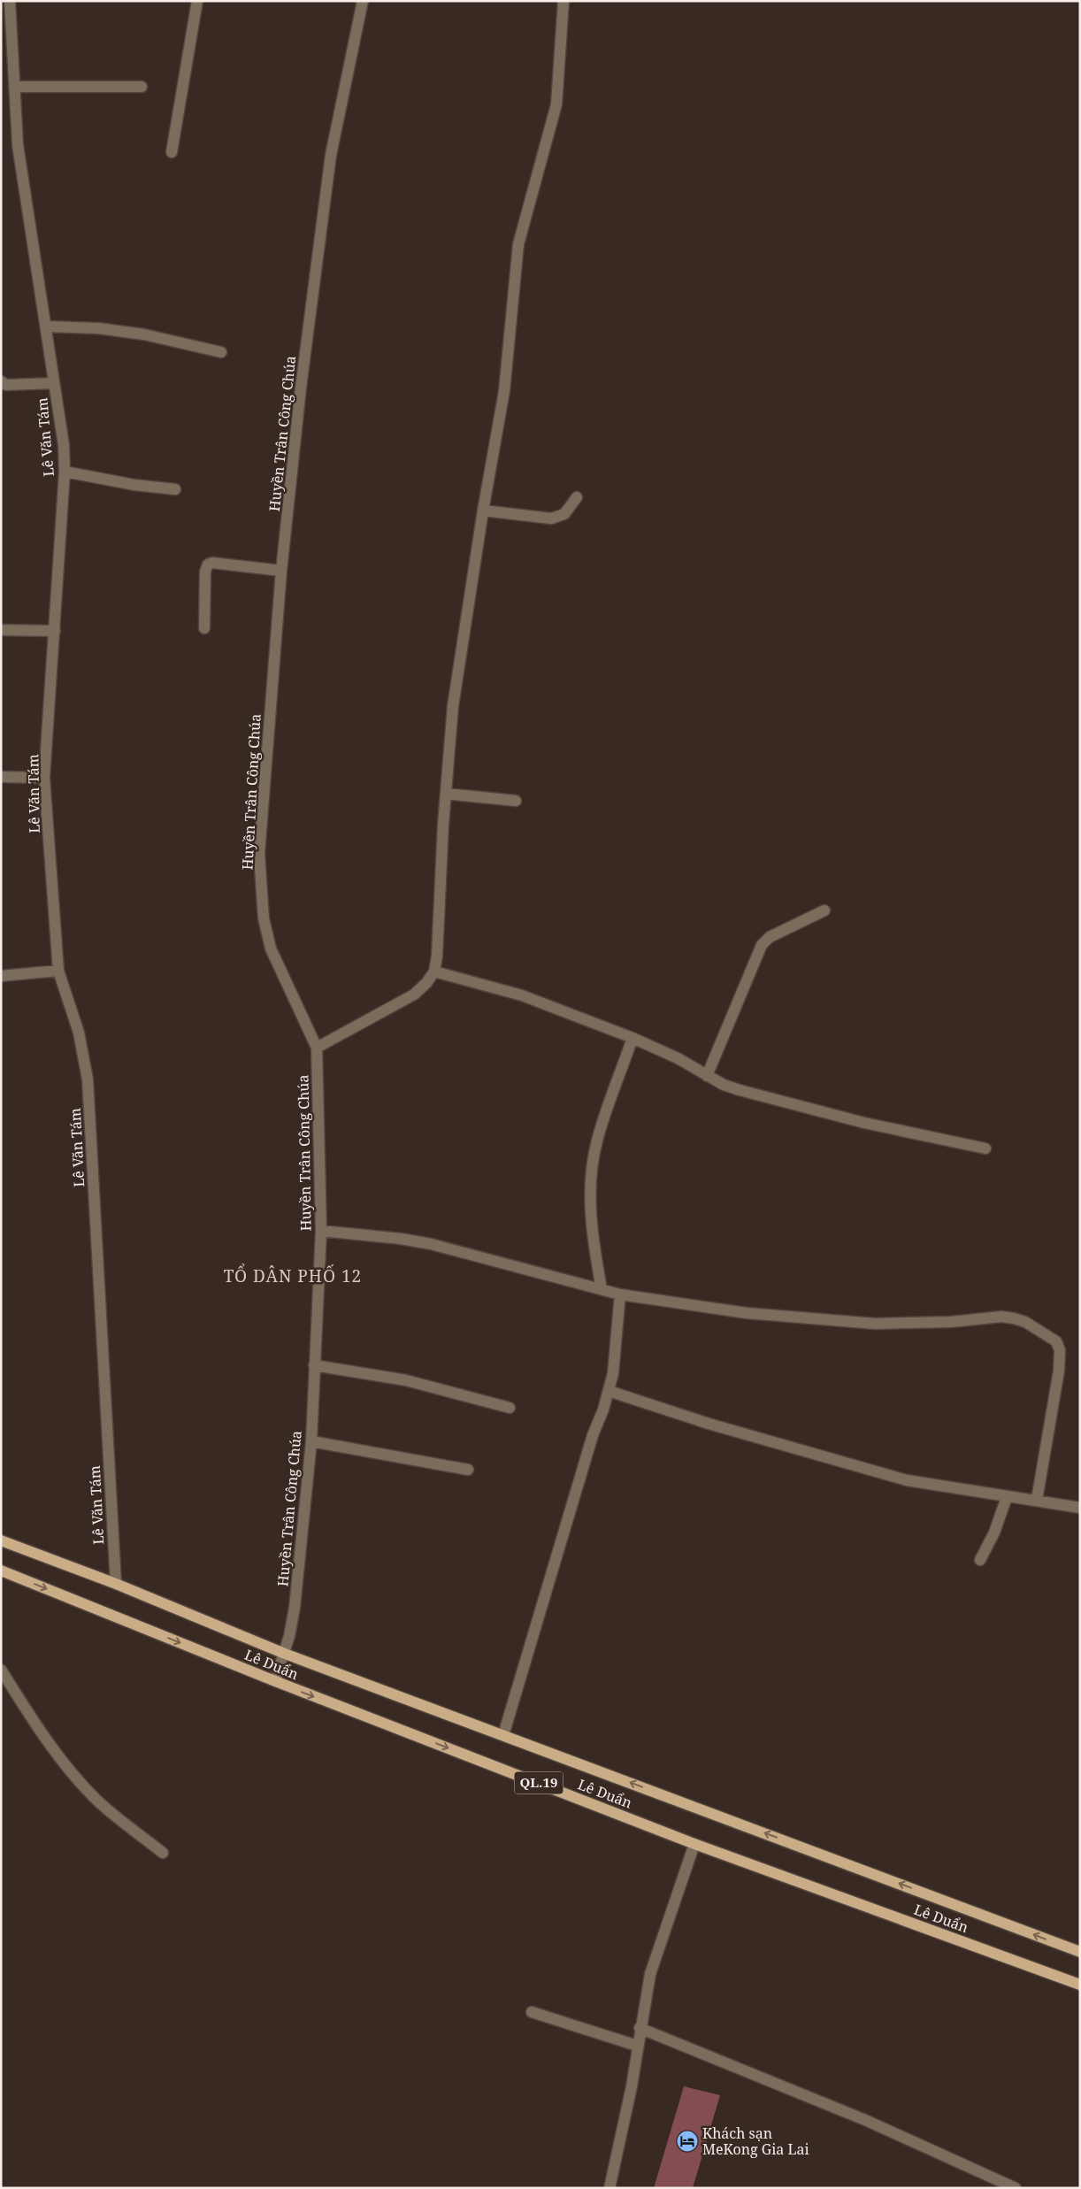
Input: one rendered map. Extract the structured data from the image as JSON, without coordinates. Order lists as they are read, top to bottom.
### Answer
{
  "streets": {
    "main road": ["Lê Duẩn", "QL.19"],
    "street": ["Huyền Trân Công Chúa", "Lê Văn Tám"]
  },
  "crossings": [
    ["Huyền Trân Công Chúa", "Lê Duẩn"],
    ["Lê Văn Tám", "Lê Duẩn"]
  ],
  "districts": ["TỔ DÂN PHỐ 12"],
  "places": {
    "hotel": ["Khách sạn MeKong Gia Lai"]
  }
}
